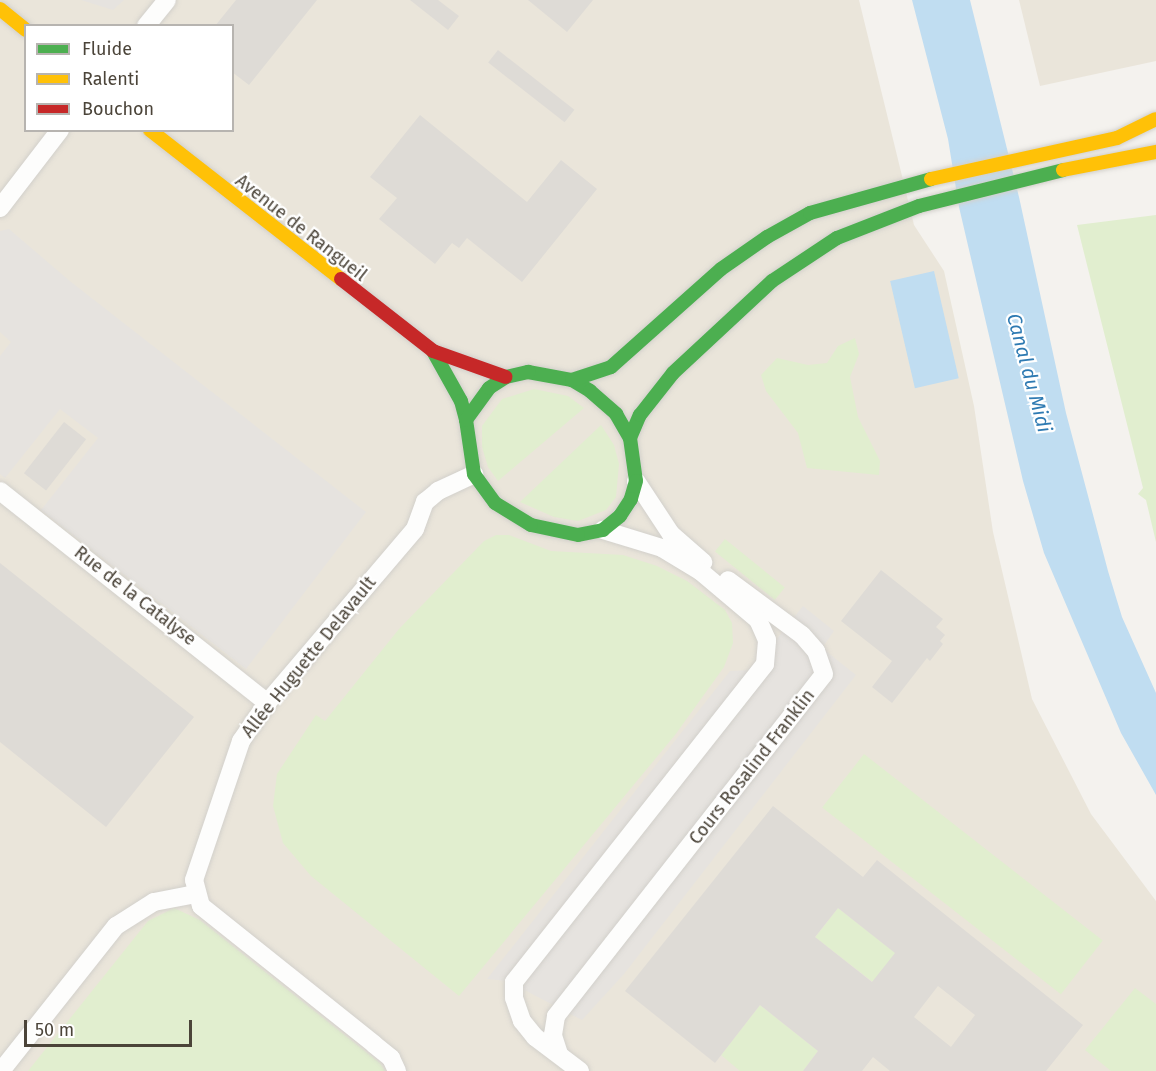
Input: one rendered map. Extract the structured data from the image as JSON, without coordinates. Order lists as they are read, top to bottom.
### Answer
{
  "streets": {
    "street": [
      "Avenue de Rangueil",
      "Rue de la Catalyse",
      "Allée Huguette Delavault",
      "Cours Rosalind Franklin"
    ]
  },
  "crossings": [
    ["Avenue de Rangueil", "Allée Huguette Delavault"],
    ["Avenue de Rangueil", "Cours Rosalind Franklin"],
    ["Rue de la Catalyse", "Allée Huguette Delavault"],
    ["Allée Huguette Delavault", "Cours Rosalind Franklin"]
  ],
  "water": ["Canal du Midi"],
  "legend": ["Fluide", "Ralenti", "Bouchon"],
  "scale_bar": "50 m"
}
